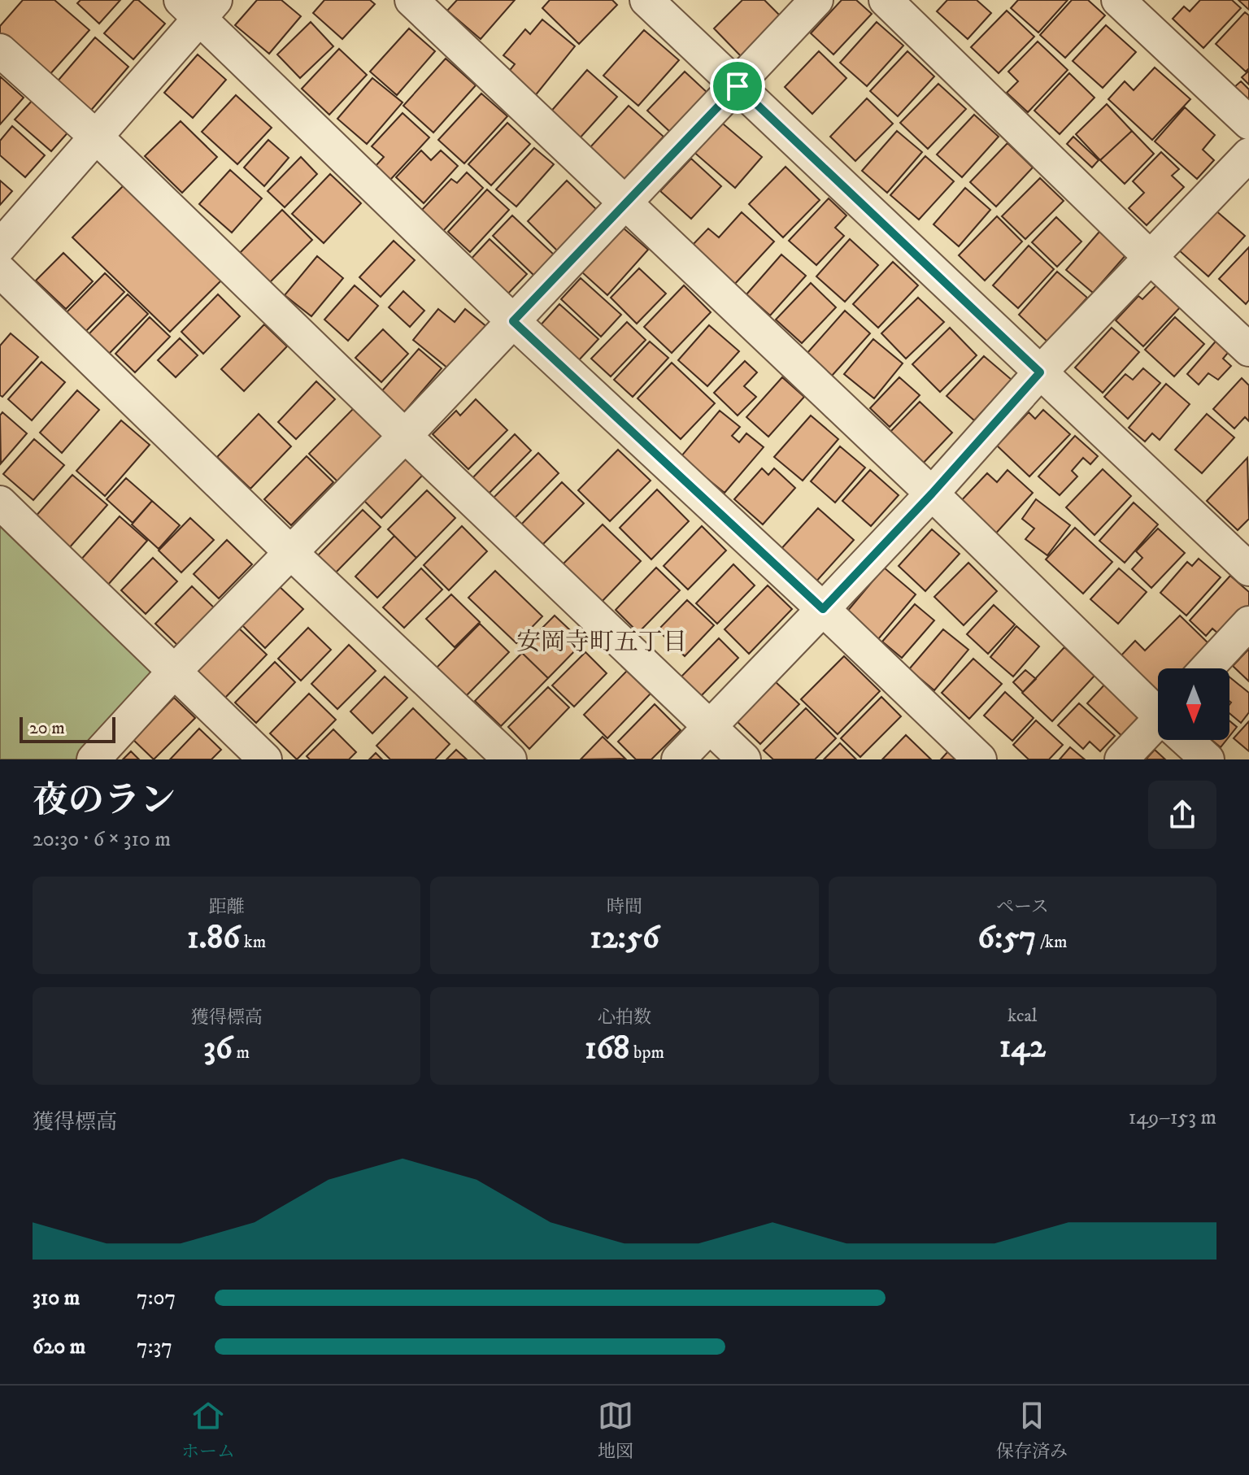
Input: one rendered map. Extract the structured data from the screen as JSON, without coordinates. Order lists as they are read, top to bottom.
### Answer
{
  "districts": ["安岡寺町五丁目"],
  "scale_bar": "20 m",
  "north": "bottom",
  "page": {
    "scale": "20 m",
    "heading": ["夜のラン", "20:30 · 6 × 310 m"],
    "stats": [
      ["距離", "1.86 km"],
      ["時間", "12:56"],
      ["ペース", "6:57 /km"],
      ["獲得標高", "36 m"],
      ["心拍数", "168 bpm"],
      ["kcal", "142"]
    ],
    "chart": ["獲得標高", "149–153 m"],
    "list": [
      {
        "name": "310 m",
        "note": "7:07"
      },
      {
        "name": "620 m",
        "note": "7:37"
      }
    ],
    "tabs": ["ホーム", "地図", "保存済み"]
  }
}
